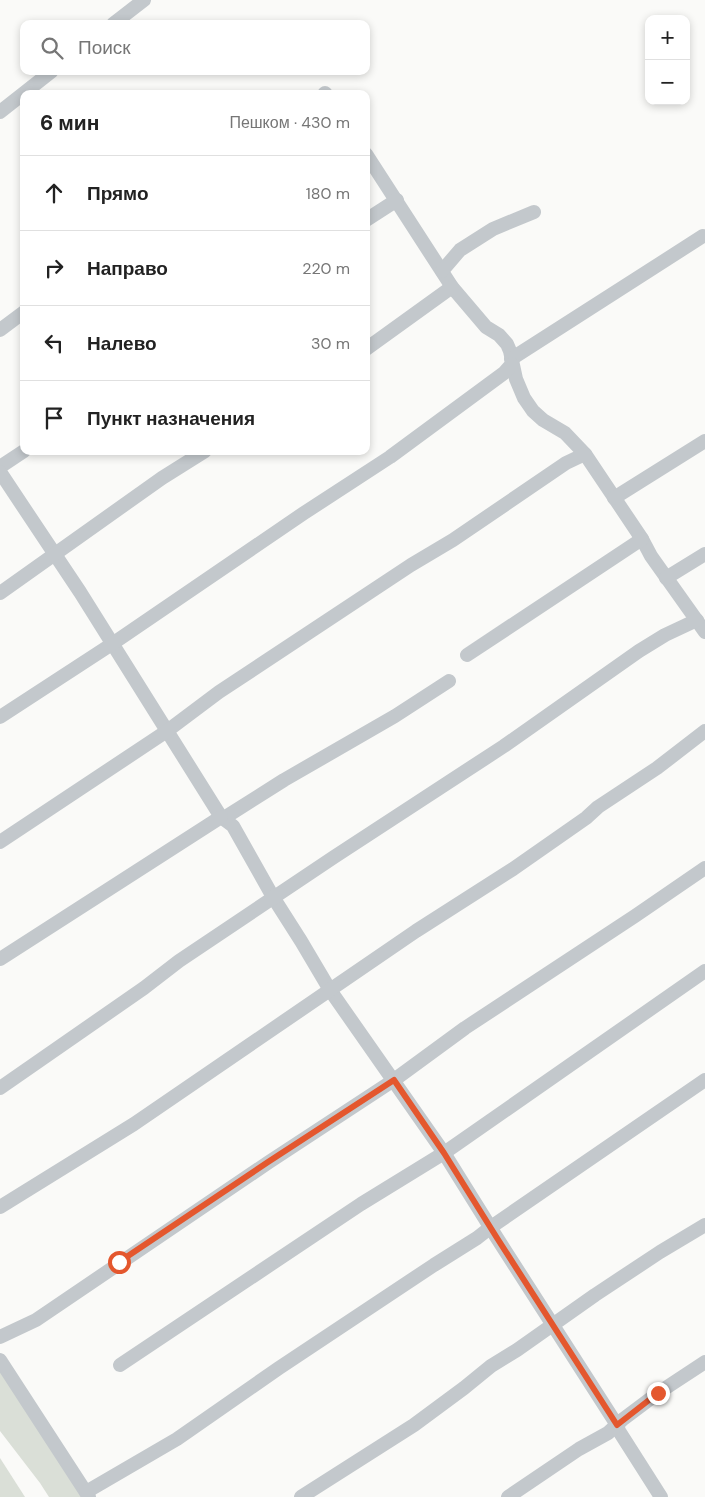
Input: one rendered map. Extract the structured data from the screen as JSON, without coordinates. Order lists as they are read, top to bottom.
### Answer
{
  "page": {
    "map_buttons": ["+", "−"],
    "search": "Поиск",
    "heading": ["6 мин", "Пешком · 430 m"],
    "list": [
      ["Прямо", "180 m"],
      ["Направо", "220 m"],
      ["Налево", "30 m"],
      "Пункт назначения"
    ]
  }
}
